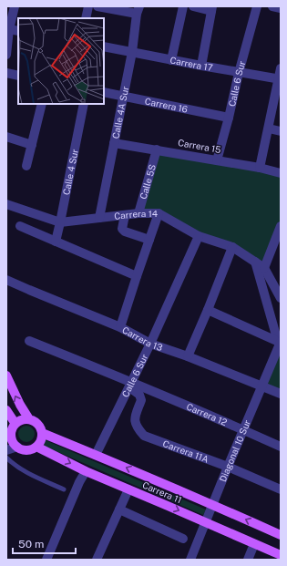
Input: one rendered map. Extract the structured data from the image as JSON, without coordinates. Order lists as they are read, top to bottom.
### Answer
{
  "streets": {
    "main road": ["Carrera 11"],
    "street": [
      "Carrera 17",
      "Calle 6 Sur",
      "Carrera 16",
      "Calle 4A Sur",
      "Carrera 15",
      "Calle 4 Sur",
      "Calle 5S",
      "Carrera 14",
      "Carrera 13",
      "Carrera 12",
      "Diagonal 10 Sur",
      "Carrera 11A"
    ]
  },
  "crossings": [
    ["Carrera 17", "Calle 6 Sur"],
    ["Carrera 17", "Calle 4A Sur"],
    ["Calle 6 Sur", "Carrera 16"],
    ["Calle 6 Sur", "Carrera 15"],
    ["Calle 6 Sur", "Carrera 14"],
    ["Calle 6 Sur", "Carrera 13"],
    ["Calle 6 Sur", "Carrera 12"],
    ["Calle 6 Sur", "Carrera 11A"],
    ["Calle 6 Sur", "Carrera 11"],
    ["Carrera 16", "Calle 4A Sur"],
    ["Calle 4A Sur", "Carrera 15"],
    ["Calle 4A Sur", "Carrera 14"],
    ["Carrera 15", "Calle 5S"],
    ["Calle 4 Sur", "Carrera 14"],
    ["Calle 5S", "Carrera 14"],
    ["Carrera 13", "Diagonal 10 Sur"],
    ["Carrera 12", "Diagonal 10 Sur"],
    ["Carrera 12", "Carrera 11A"],
    ["Diagonal 10 Sur", "Carrera 11A"],
    ["Diagonal 10 Sur", "Carrera 11"]
  ],
  "scale_bar": "50 m"
}
